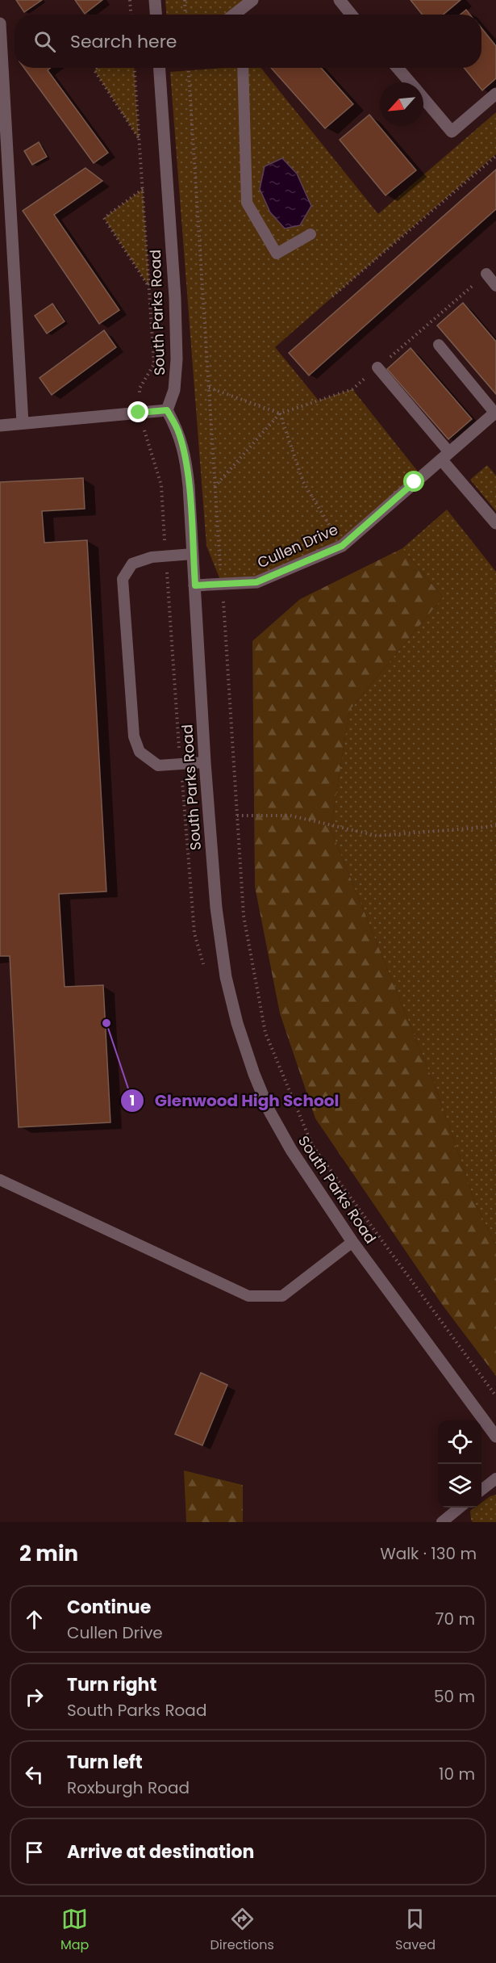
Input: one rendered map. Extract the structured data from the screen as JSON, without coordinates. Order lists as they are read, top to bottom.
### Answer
{
  "streets": {
    "street": ["South Parks Road", "Cullen Drive"]
  },
  "crossings": [
    ["South Parks Road", "Cullen Drive"]
  ],
  "places": ["Glenwood High School"],
  "north": "bottom left",
  "page": {
    "search": "Search here",
    "heading": ["2 min", "Walk · 130 m"],
    "list": [
      ["Continue", "Cullen Drive", "70 m"],
      ["Turn right", "South Parks Road", "50 m"],
      ["Turn left", "Roxburgh Road", "10 m"],
      "Arrive at destination"
    ],
    "nav": ["Map", "Directions", "Saved"]
  }
}
